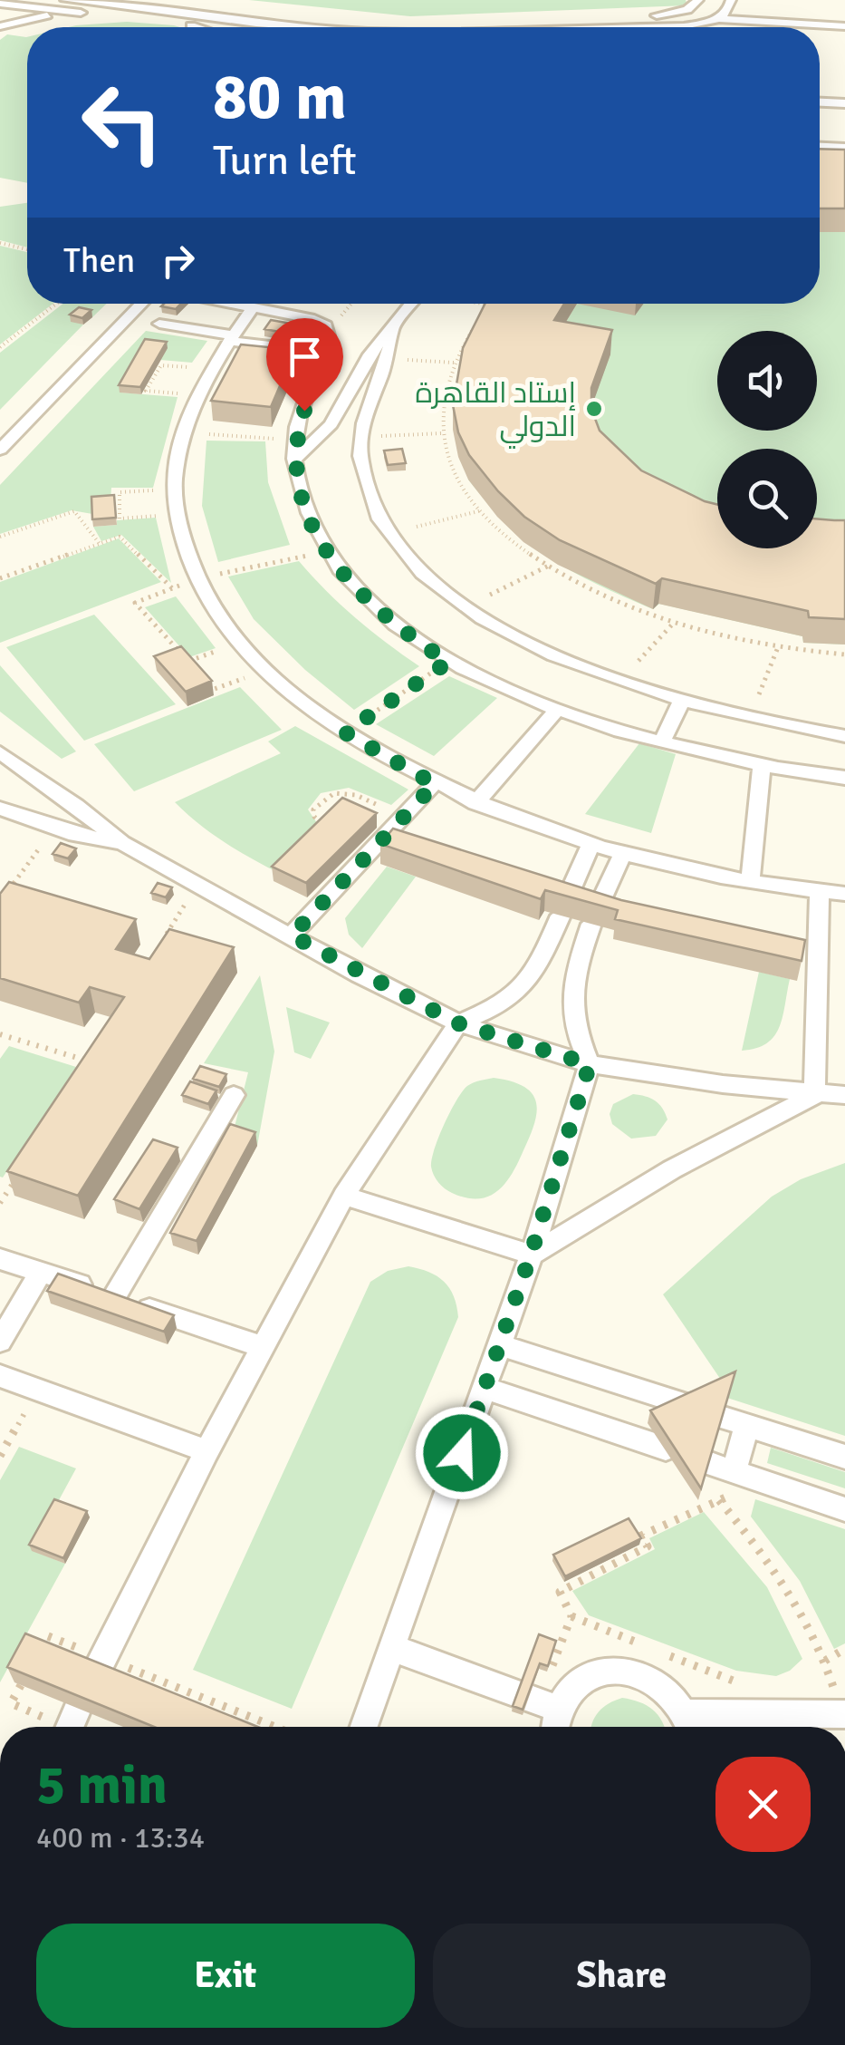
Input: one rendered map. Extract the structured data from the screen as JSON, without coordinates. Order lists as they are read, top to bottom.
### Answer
{
  "places": ["إستاد القاهرة الدولي"],
  "page": {
    "turn": ["80 m", "Turn left"],
    "then": "Then",
    "heading": ["5 min", "400 m · 13:34"],
    "buttons": ["Exit", "Share"]
  }
}
